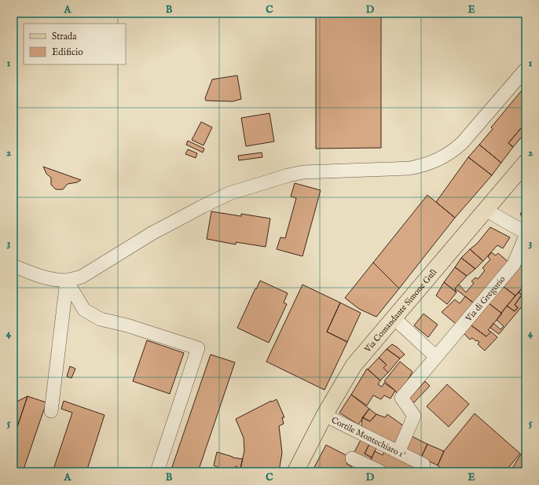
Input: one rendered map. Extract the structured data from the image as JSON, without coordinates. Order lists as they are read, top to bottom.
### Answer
{
  "streets": {
    "main road": ["Via Comandante Simone Gulì"],
    "street": ["Via di Gregorio", "Cortile Montechiaro 1°"]
  },
  "crossings": [
    ["Via di Gregorio", "Cortile Montechiaro 1°"],
    ["Via Comandante Simone Gulì", "Cortile Montechiaro 1°"]
  ],
  "legend": ["Strada", "Edificio"],
  "grid": {
    "columns": [
      "A",
      "B",
      "C",
      "D",
      "E"
    ],
    "rows": [
      "1",
      "2",
      "3",
      "4",
      "5"
    ]
  }
}
